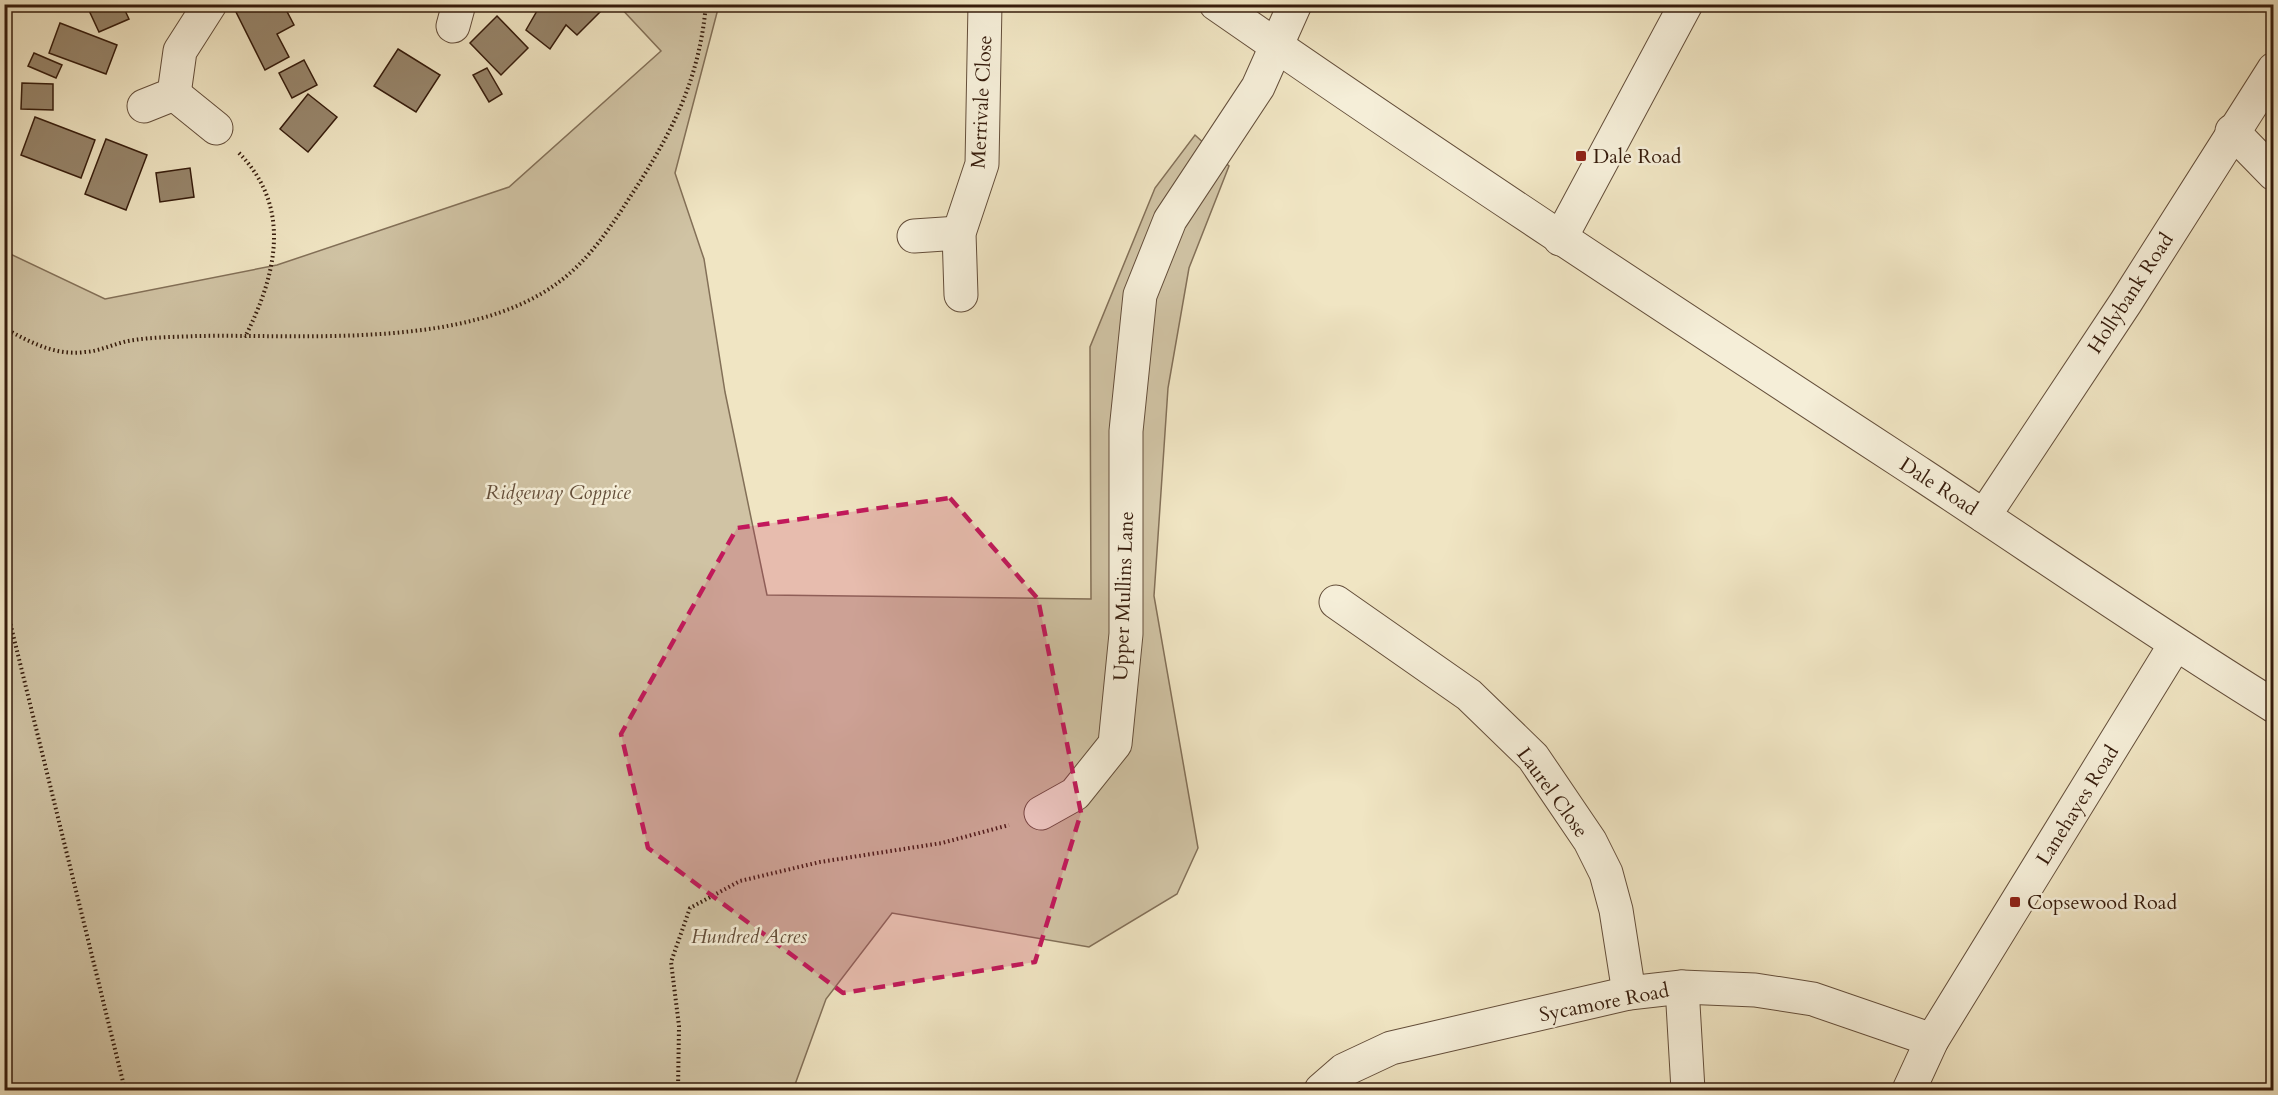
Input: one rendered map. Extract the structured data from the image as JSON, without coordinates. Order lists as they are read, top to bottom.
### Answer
{
  "streets": {
    "street": [
      "Merrivale Close",
      "Hollybank Road",
      "Dale Road",
      "Upper Mullins Lane",
      "Laurel Close",
      "Lanehayes Road",
      "Sycamore Road"
    ]
  },
  "crossings": [
    ["Hollybank Road", "Dale Road"],
    ["Dale Road", "Upper Mullins Lane"],
    ["Dale Road", "Lanehayes Road"],
    ["Laurel Close", "Sycamore Road"],
    ["Lanehayes Road", "Sycamore Road"]
  ],
  "parks": ["Ridgeway Coppice", "Hundred Acres"],
  "places": {
    "transit": ["Dale Road", "Copsewood Road"]
  }
}
